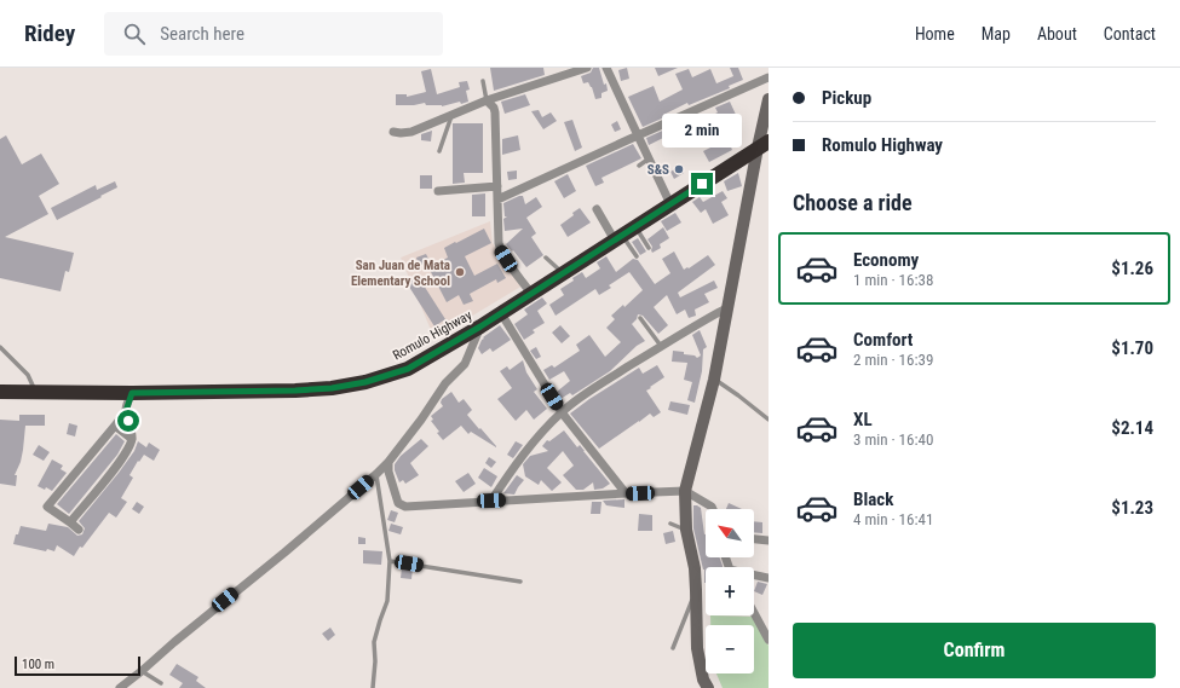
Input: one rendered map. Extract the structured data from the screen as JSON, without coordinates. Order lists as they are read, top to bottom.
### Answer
{
  "streets": {
    "highway": ["Romulo Highway"]
  },
  "places": ["S&S", "San Juan de Mata Elementary School"],
  "scale_bar": "100 m",
  "north": "top left",
  "page": {
    "header": "Ridey",
    "search": "Search here",
    "nav": [
      "Home",
      "Map",
      "About",
      "Contact"
    ],
    "banner": ["Pickup", "Romulo Highway"],
    "bubble": "2 min",
    "heading": "Choose a ride",
    "list": [
      {
        "name": "Economy",
        "note": "1 min · 16:38",
        "value": "$1.26"
      },
      {
        "name": "Comfort",
        "note": "2 min · 16:39",
        "value": "$1.70"
      },
      {
        "name": "XL",
        "note": "3 min · 16:40",
        "value": "$2.14"
      },
      {
        "name": "Black",
        "note": "4 min · 16:41",
        "value": "$1.23"
      }
    ],
    "map_buttons": ["+", "−"],
    "buttons": "Confirm",
    "scale": "100 m"
  }
}
